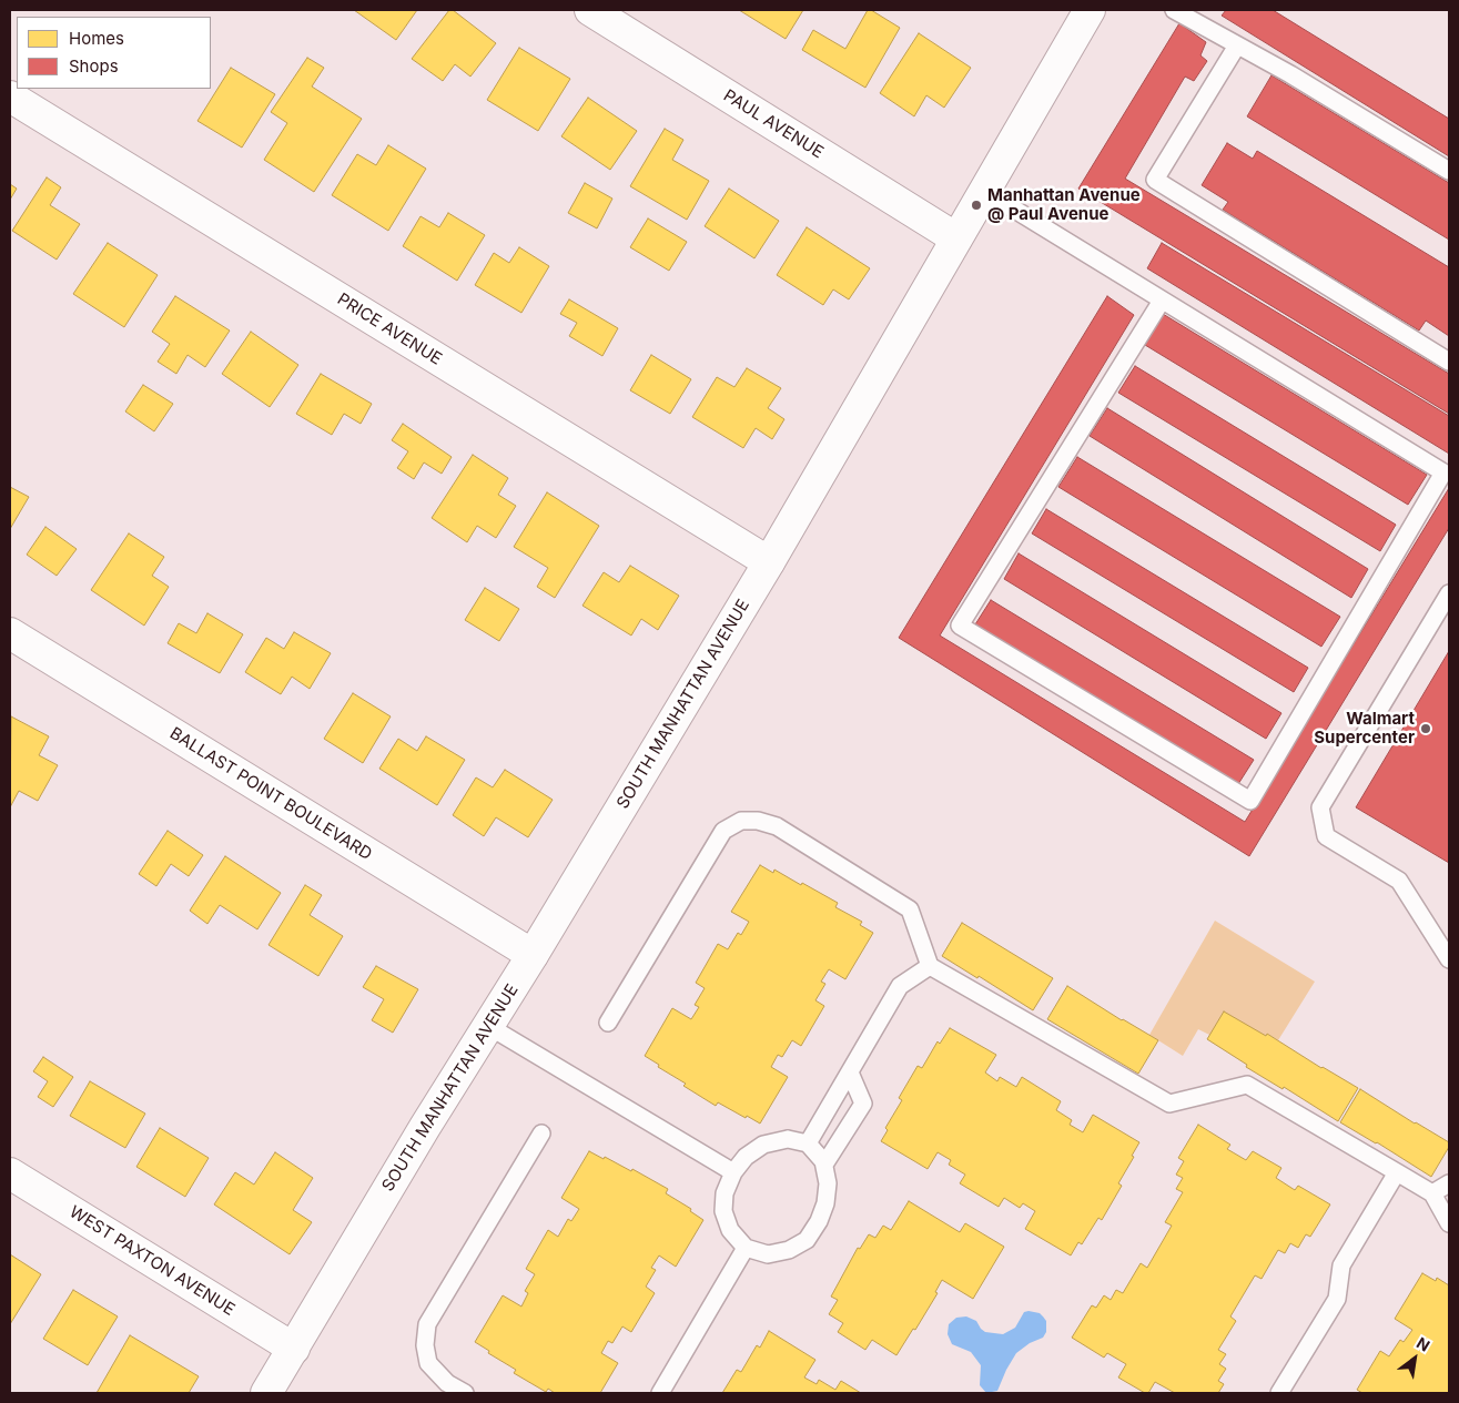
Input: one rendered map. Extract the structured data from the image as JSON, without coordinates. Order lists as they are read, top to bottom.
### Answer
{
  "streets": {
    "street": [
      "PAUL AVENUE",
      "PRICE AVENUE",
      "SOUTH MANHATTAN AVENUE",
      "BALLAST POINT BOULEVARD",
      "WEST PAXTON AVENUE"
    ]
  },
  "crossings": [
    ["PAUL AVENUE", "SOUTH MANHATTAN AVENUE"],
    ["PRICE AVENUE", "SOUTH MANHATTAN AVENUE"],
    ["SOUTH MANHATTAN AVENUE", "BALLAST POINT BOULEVARD"],
    ["SOUTH MANHATTAN AVENUE", "WEST PAXTON AVENUE"]
  ],
  "places": ["Manhattan Avenue @ Paul Avenue", "Walmart Supercenter"],
  "legend": ["Homes", "Shops"],
  "north": "top right"
}
